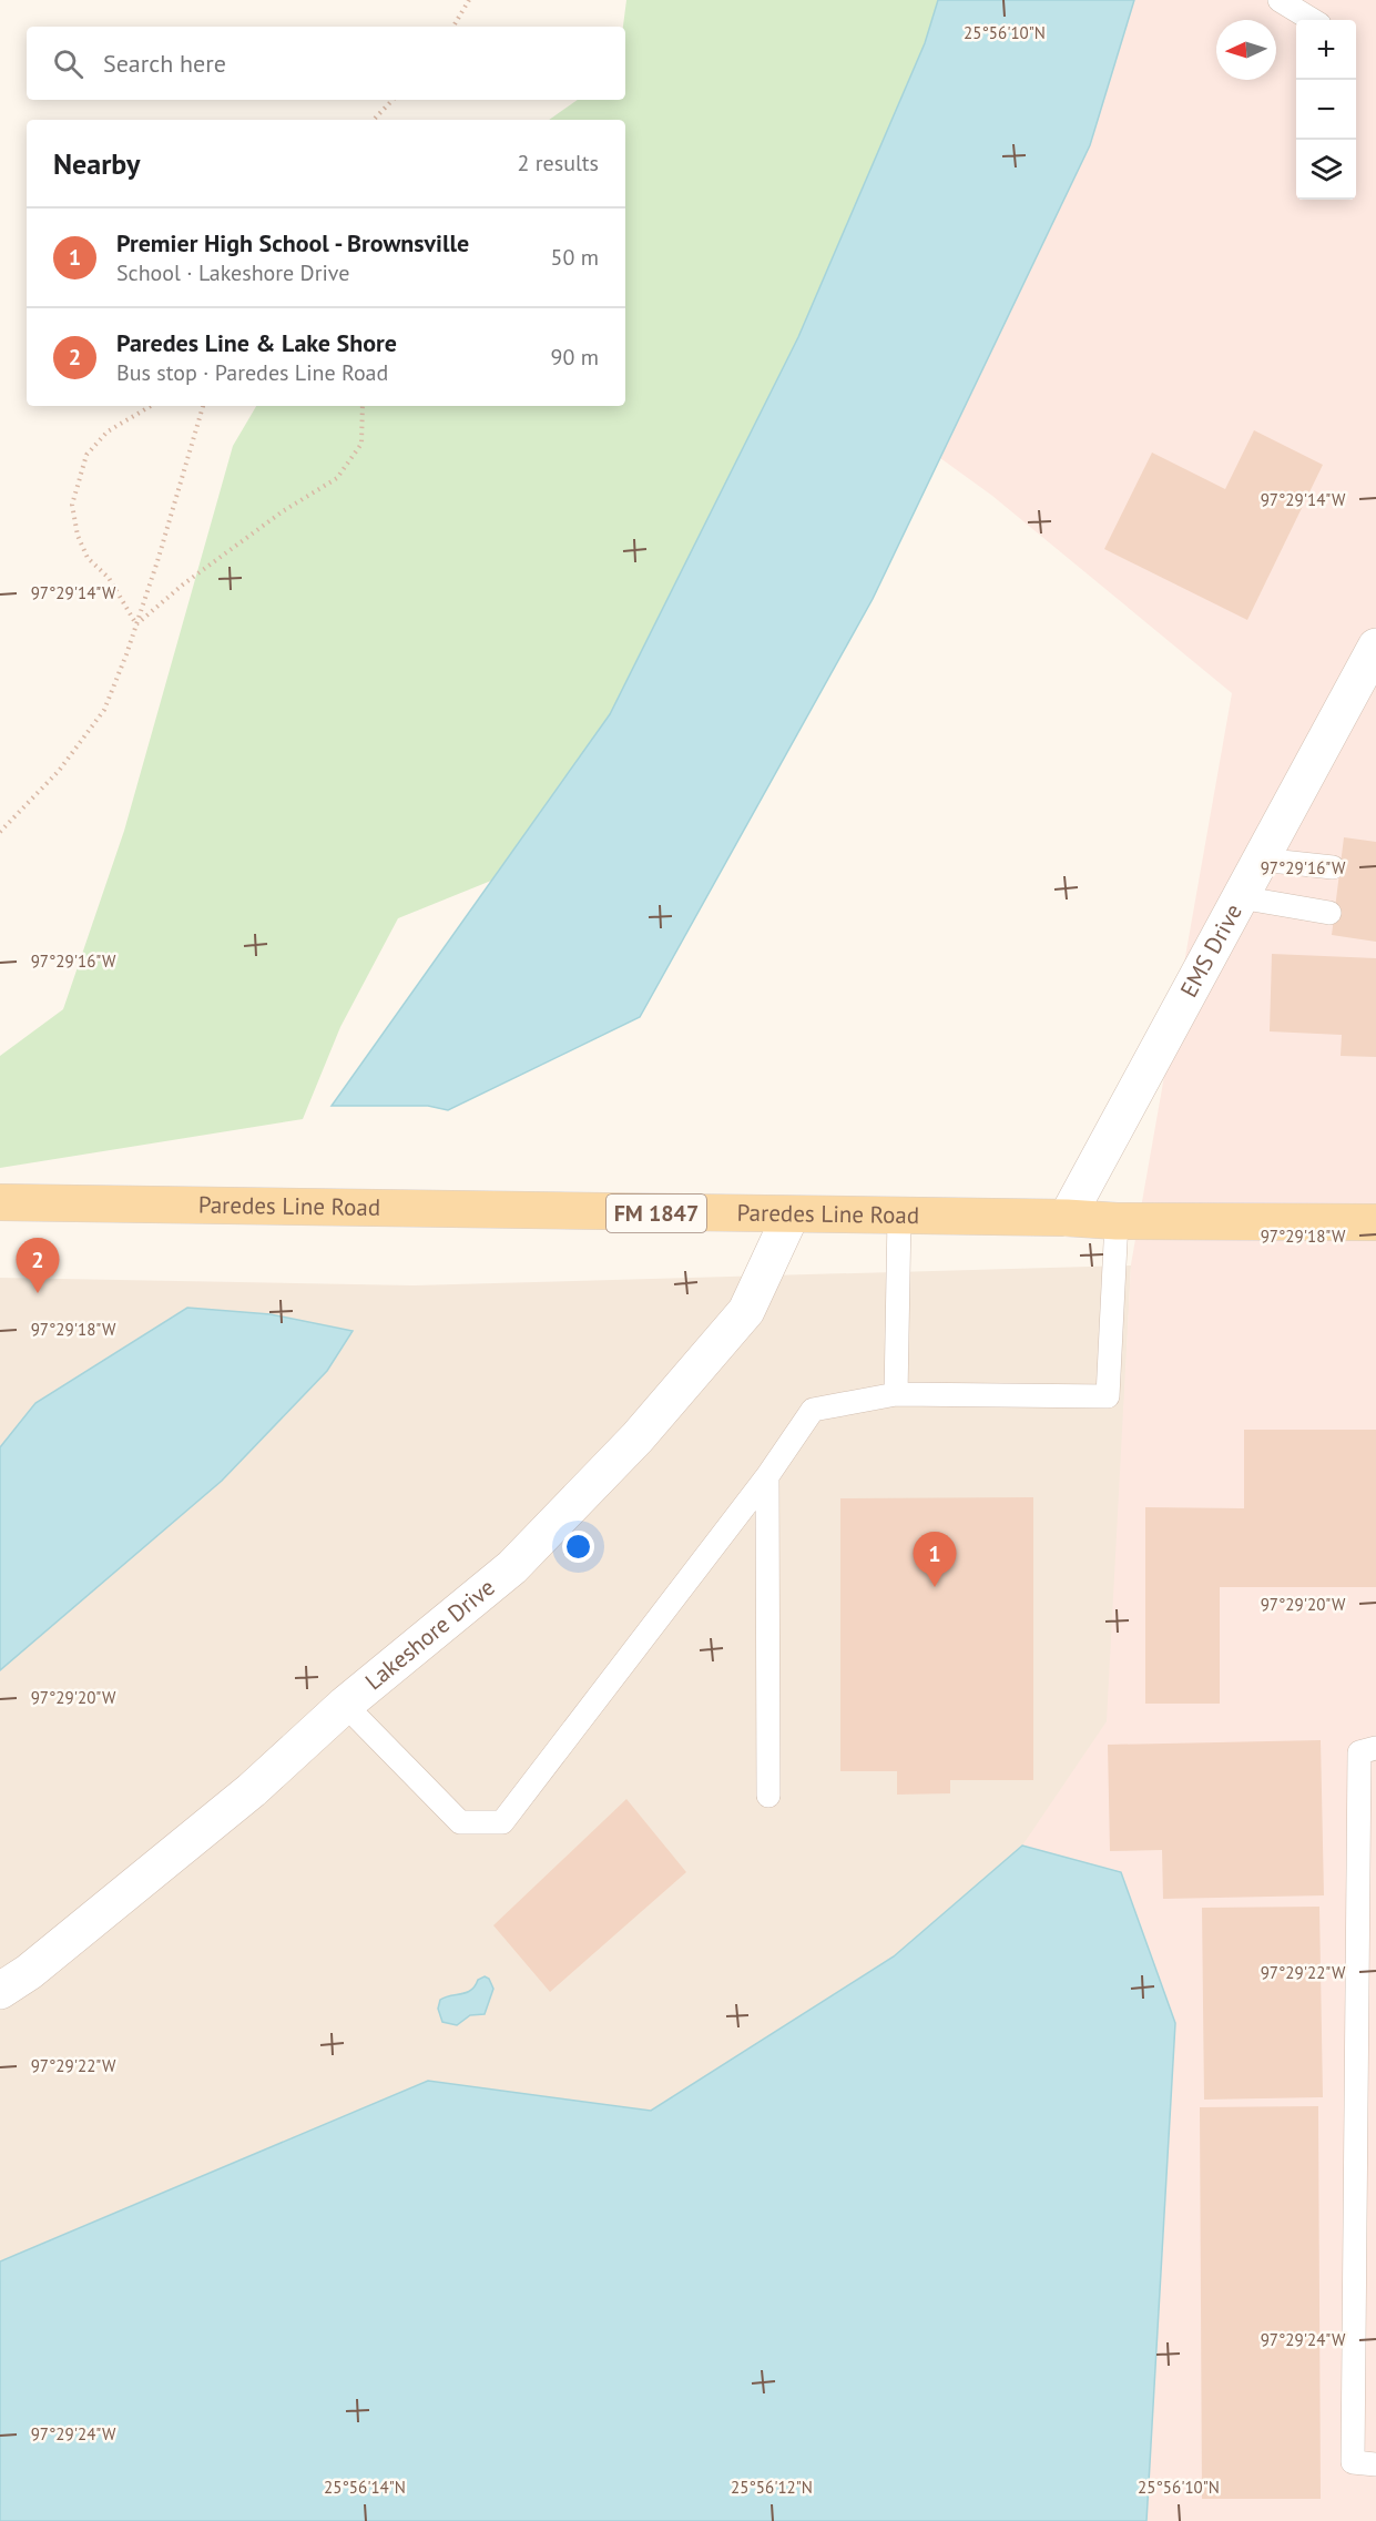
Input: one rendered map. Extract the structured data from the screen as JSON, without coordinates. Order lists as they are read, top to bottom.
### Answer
{
  "streets": {
    "main road": ["Paredes Line Road", "FM 1847"],
    "street": ["EMS Drive", "Lakeshore Drive"]
  },
  "crossings": [
    ["EMS Drive", "Paredes Line Road"],
    ["Paredes Line Road", "Lakeshore Drive"]
  ],
  "north": "left",
  "page": {
    "map_buttons": ["+", "−"],
    "search": "Search here",
    "heading": ["Nearby", "2 results"],
    "list": [
      {
        "mark": "1",
        "name": "Premier High School - Brownsville",
        "note": "School · Lakeshore Drive",
        "value": "50 m"
      },
      {
        "mark": "2",
        "name": "Paredes Line & Lake Shore",
        "note": "Bus stop · Paredes Line Road",
        "value": "90 m"
      }
    ],
    "pins": ["2", "1"]
  },
  "coordinates": [
    "25°56'10\"N",
    "97°29'14\"W",
    "97°29'16\"W",
    "97°29'18\"W",
    "97°29'20\"W",
    "97°29'22\"W",
    "97°29'24\"W",
    "25°56'14\"N",
    "25°56'12\"N"
  ]
}
